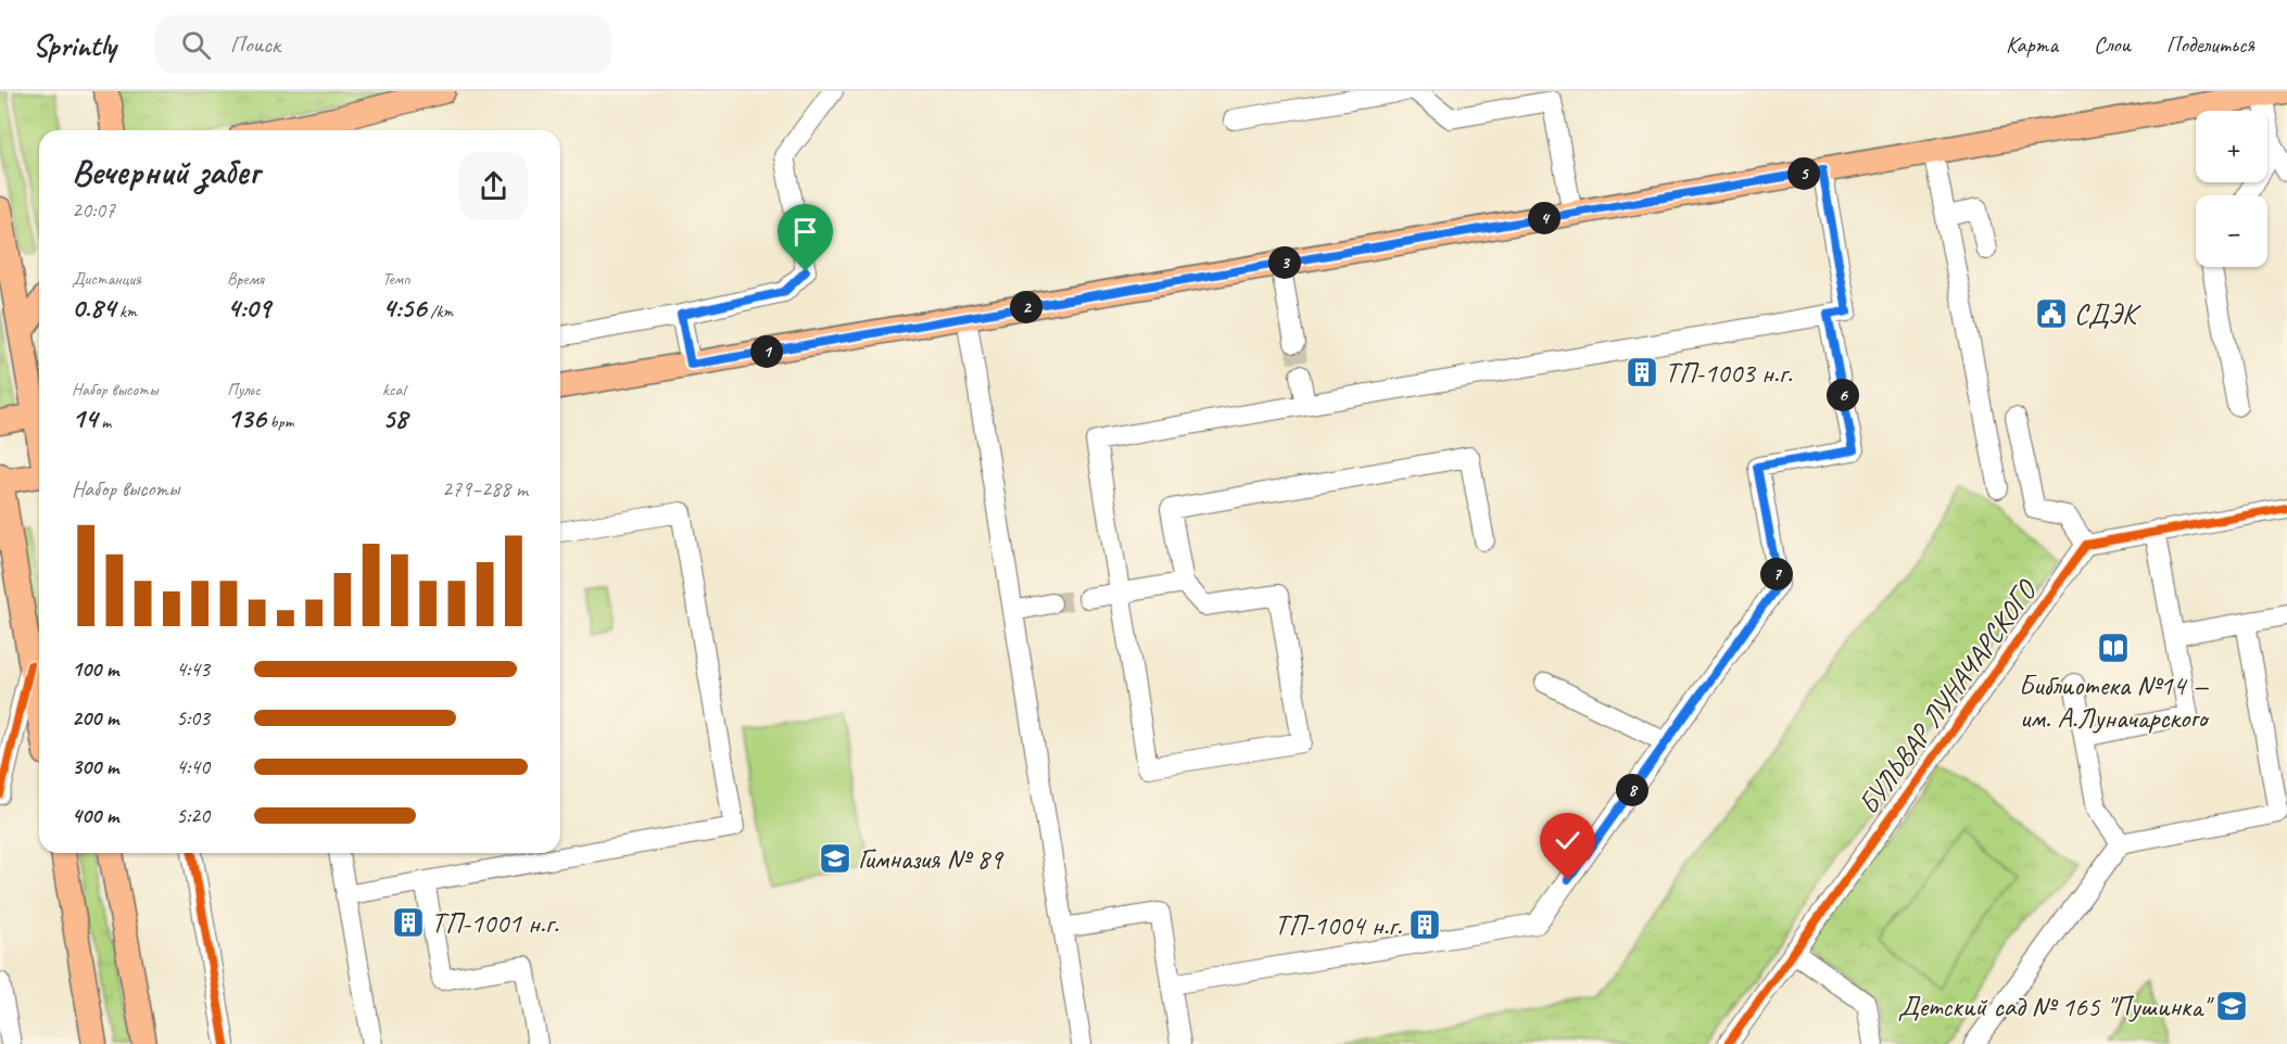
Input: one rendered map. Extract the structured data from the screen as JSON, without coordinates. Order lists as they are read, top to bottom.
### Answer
{
  "streets": {
    "street": ["БУЛЬВАР ЛУНАЧАРСКОГО"]
  },
  "places": {
    "public building": ["СДЭК"],
    "building": ["ТП-1003 н.г.", "ТП-1001 н.г.", "ТП-1004 н.г."],
    "library": ["Библиотека №14 — им. А.Луначарского"],
    "school or university": ["Гимназия № 89", "Детский сад № 165 \"Пушинка\""]
  },
  "page": {
    "header": "Sprintly",
    "search": "Поиск",
    "nav": ["Карта", "Слои", "Поделиться"],
    "map_buttons": ["+", "−"],
    "heading": ["Вечерний забег", "20:07"],
    "pins": [
      "5",
      "4",
      "3",
      "2",
      "1",
      "6",
      "7",
      "8"
    ],
    "stats": [
      ["Дистанция", "0.84 km"],
      ["Время", "4:09"],
      ["Темп", "4:56 /km"],
      ["Набор высоты", "14 m"],
      ["Пульс", "136 bpm"],
      ["kcal", "58"]
    ],
    "chart": ["Набор высоты", "279–288 m"],
    "list": [
      {
        "name": "100 m",
        "note": "4:43"
      },
      {
        "name": "200 m",
        "note": "5:03"
      },
      {
        "name": "300 m",
        "note": "4:40"
      },
      {
        "name": "400 m",
        "note": "5:20"
      }
    ]
  }
}
